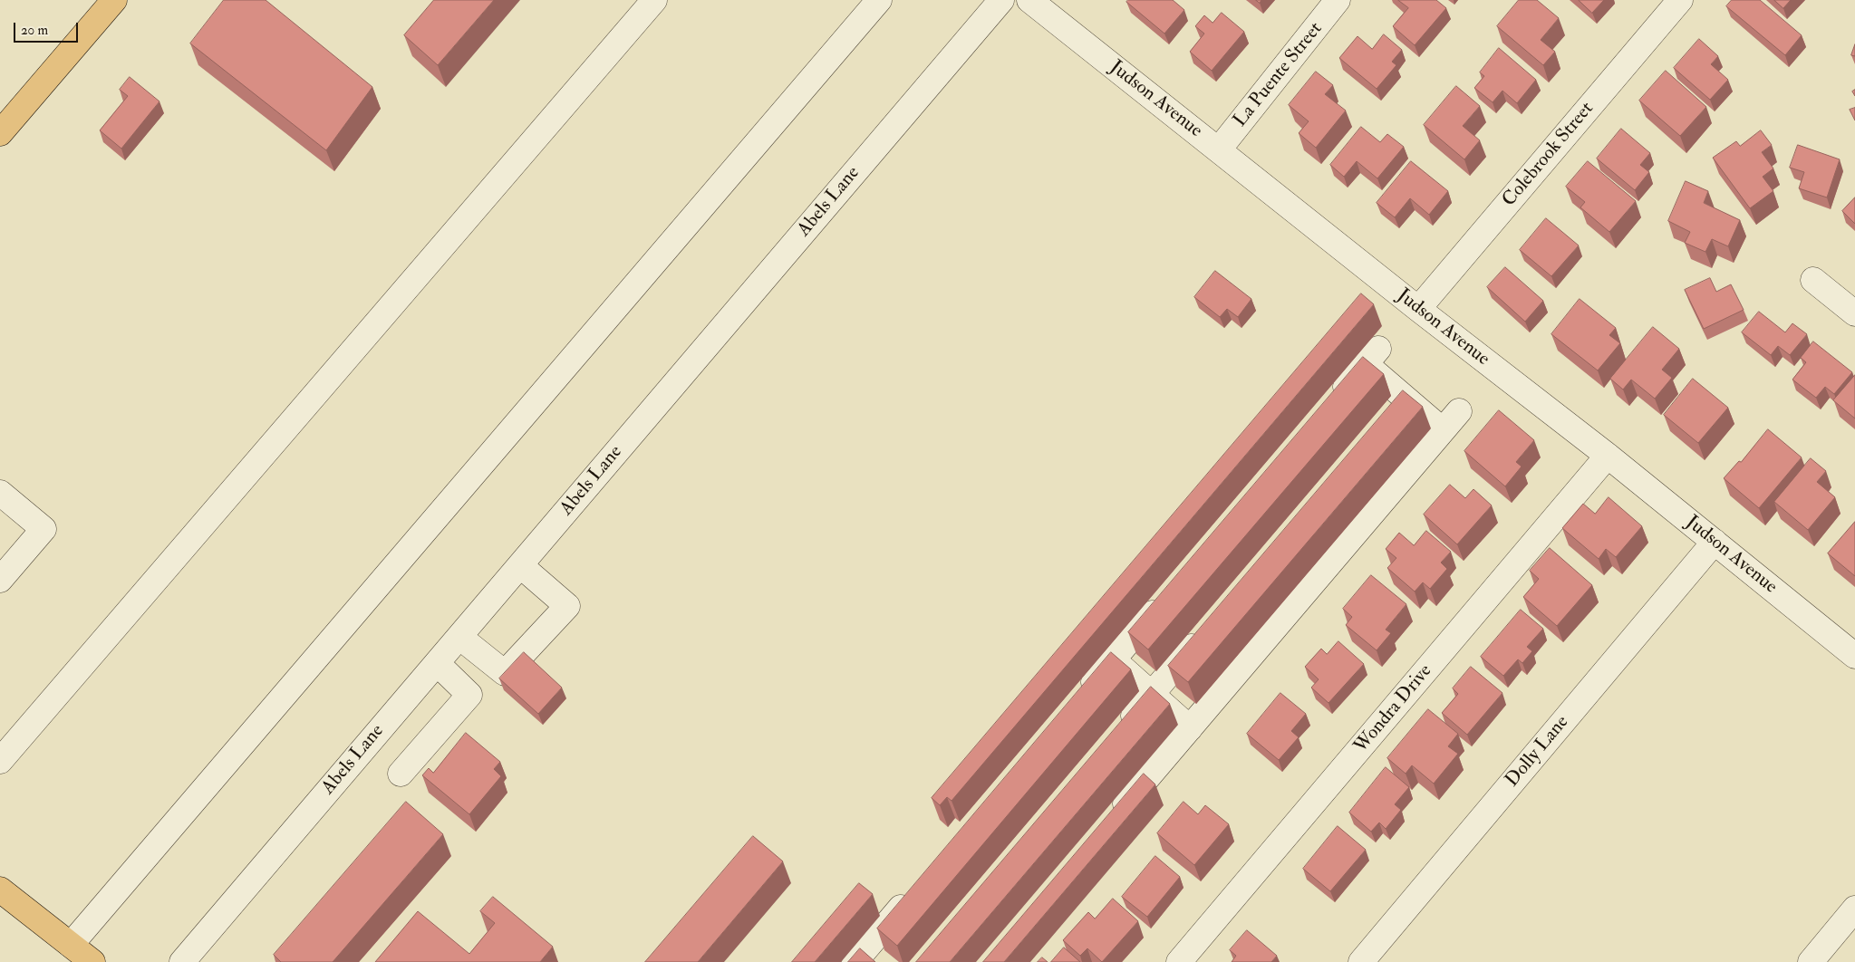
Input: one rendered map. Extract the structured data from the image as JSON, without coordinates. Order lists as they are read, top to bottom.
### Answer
{
  "streets": {
    "street": [
      "La Puente Street",
      "Judson Avenue",
      "Colebrook Street",
      "Abels Lane",
      "Wondra Drive",
      "Dolly Lane"
    ]
  },
  "crossings": [
    ["La Puente Street", "Judson Avenue"],
    ["Judson Avenue", "Colebrook Street"],
    ["Judson Avenue", "Wondra Drive"],
    ["Judson Avenue", "Dolly Lane"]
  ],
  "scale_bar": "20 m"
}
